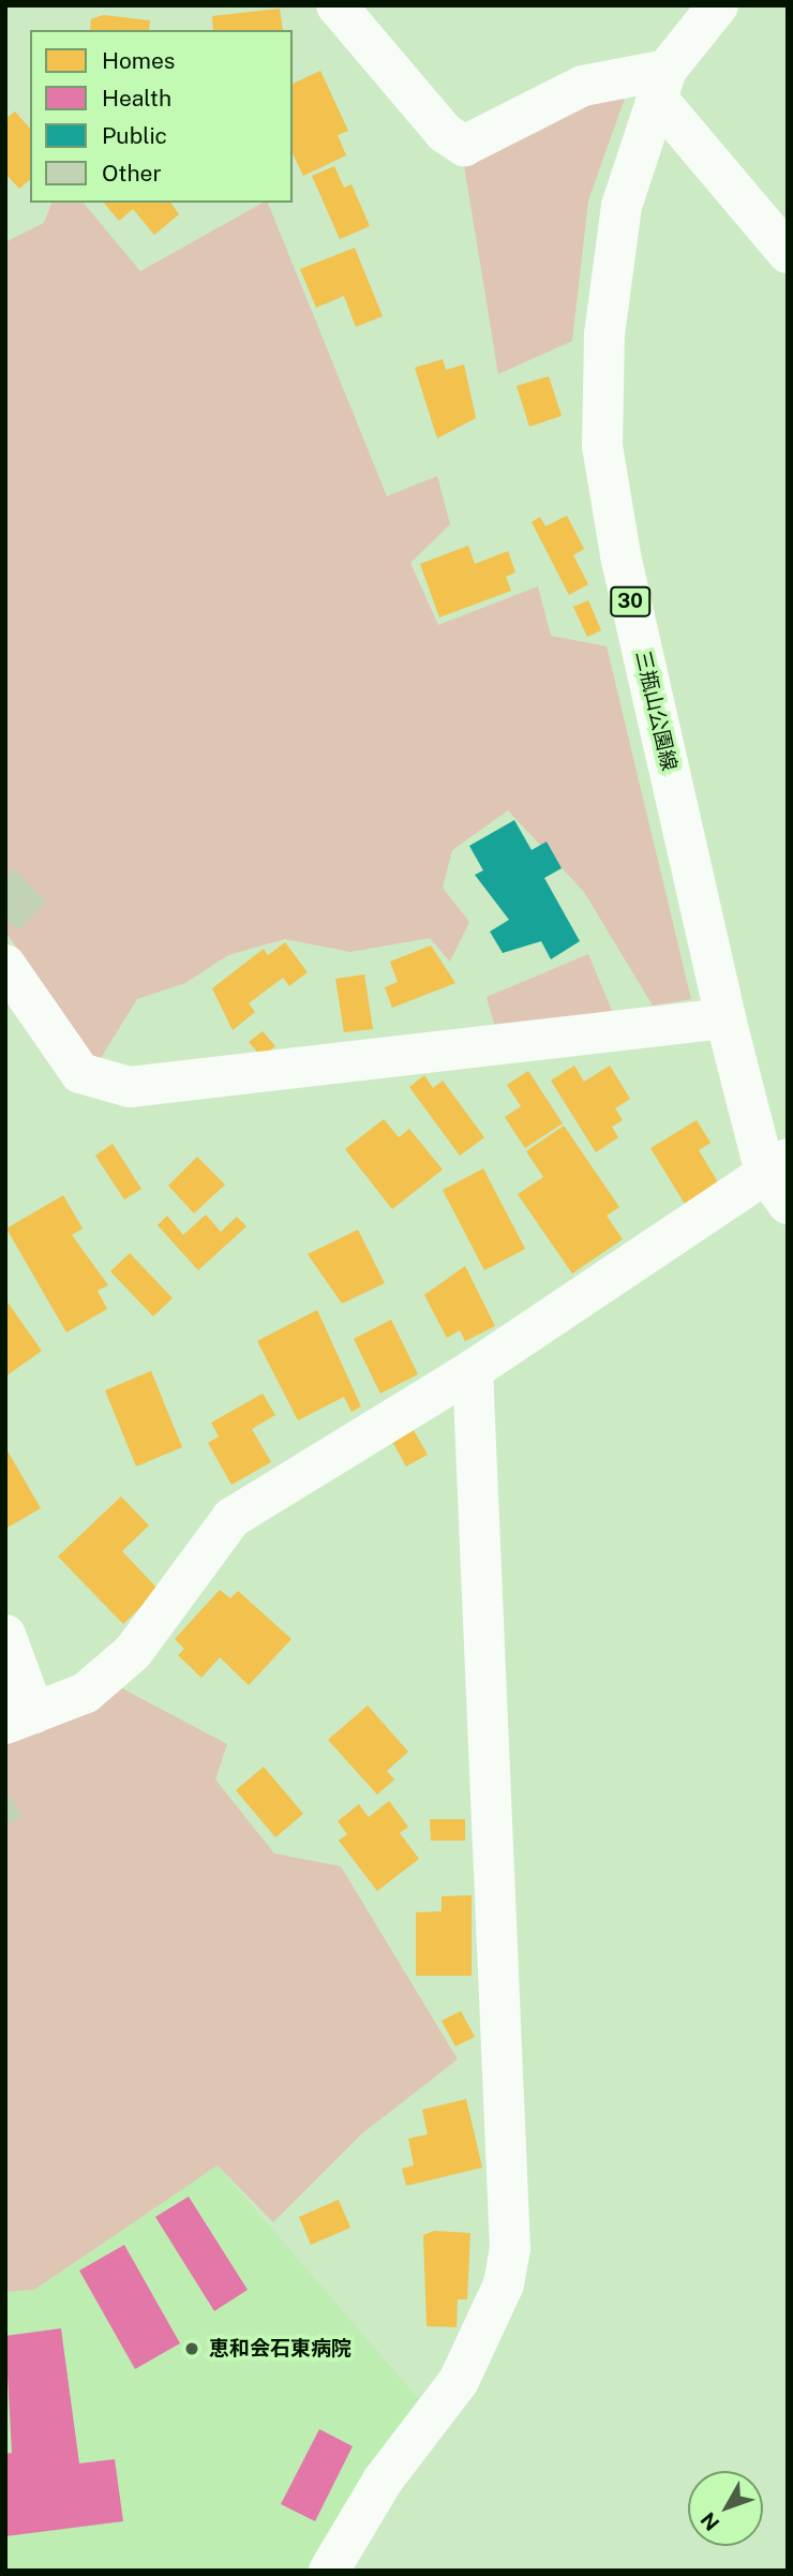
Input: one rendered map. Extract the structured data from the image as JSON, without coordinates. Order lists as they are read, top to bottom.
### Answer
{
  "streets": {
    "street": ["30", "三瓶山公園線"]
  },
  "places": ["恵和会石東病院"],
  "legend": [
    "Homes",
    "Health",
    "Public",
    "Other"
  ],
  "north": "bottom left"
}
